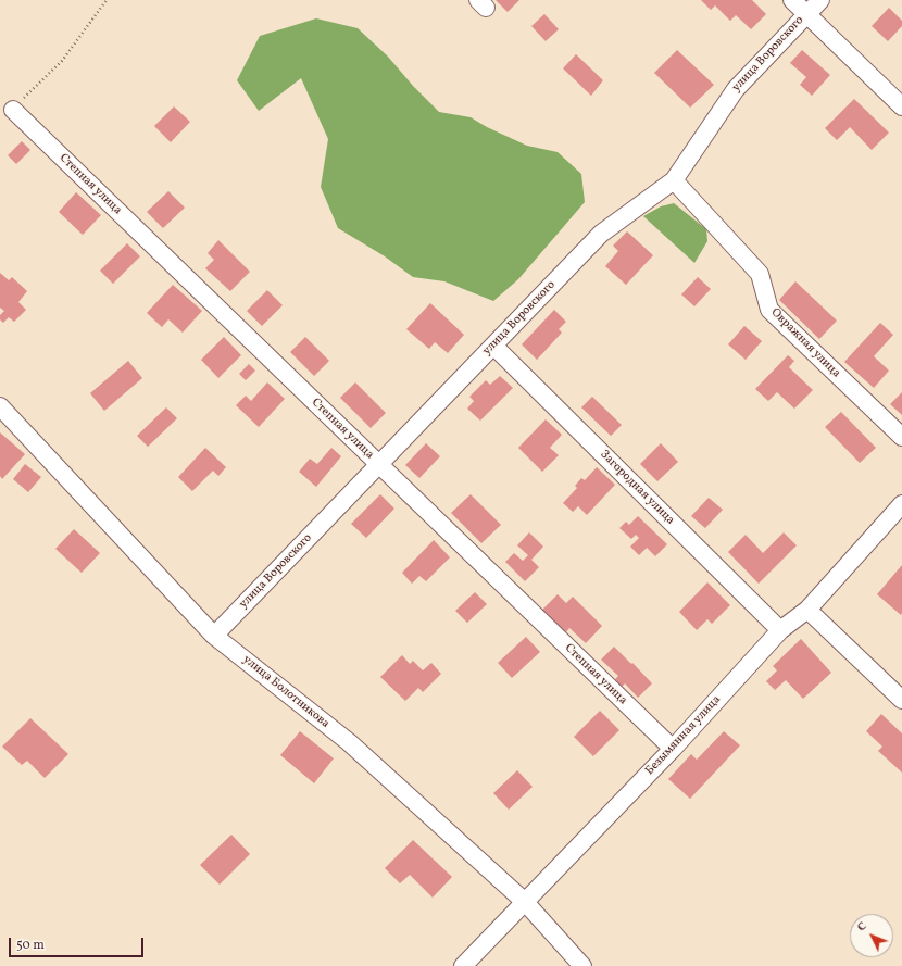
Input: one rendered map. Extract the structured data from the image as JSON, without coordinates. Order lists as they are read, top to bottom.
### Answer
{
  "streets": {
    "street": [
      "улица Воровского",
      "Степная улица",
      "Овражная улица",
      "Загородная улица",
      "улица Болотникова",
      "Безымянная улица"
    ]
  },
  "crossings": [
    ["улица Воровского", "Степная улица"],
    ["улица Воровского", "Овражная улица"],
    ["улица Воровского", "Загородная улица"],
    ["улица Воровского", "улица Болотникова"],
    ["Степная улица", "Безымянная улица"],
    ["Загородная улица", "Безымянная улица"],
    ["улица Болотникова", "Безымянная улица"]
  ],
  "scale_bar": "50 m",
  "north": "top left"
}
